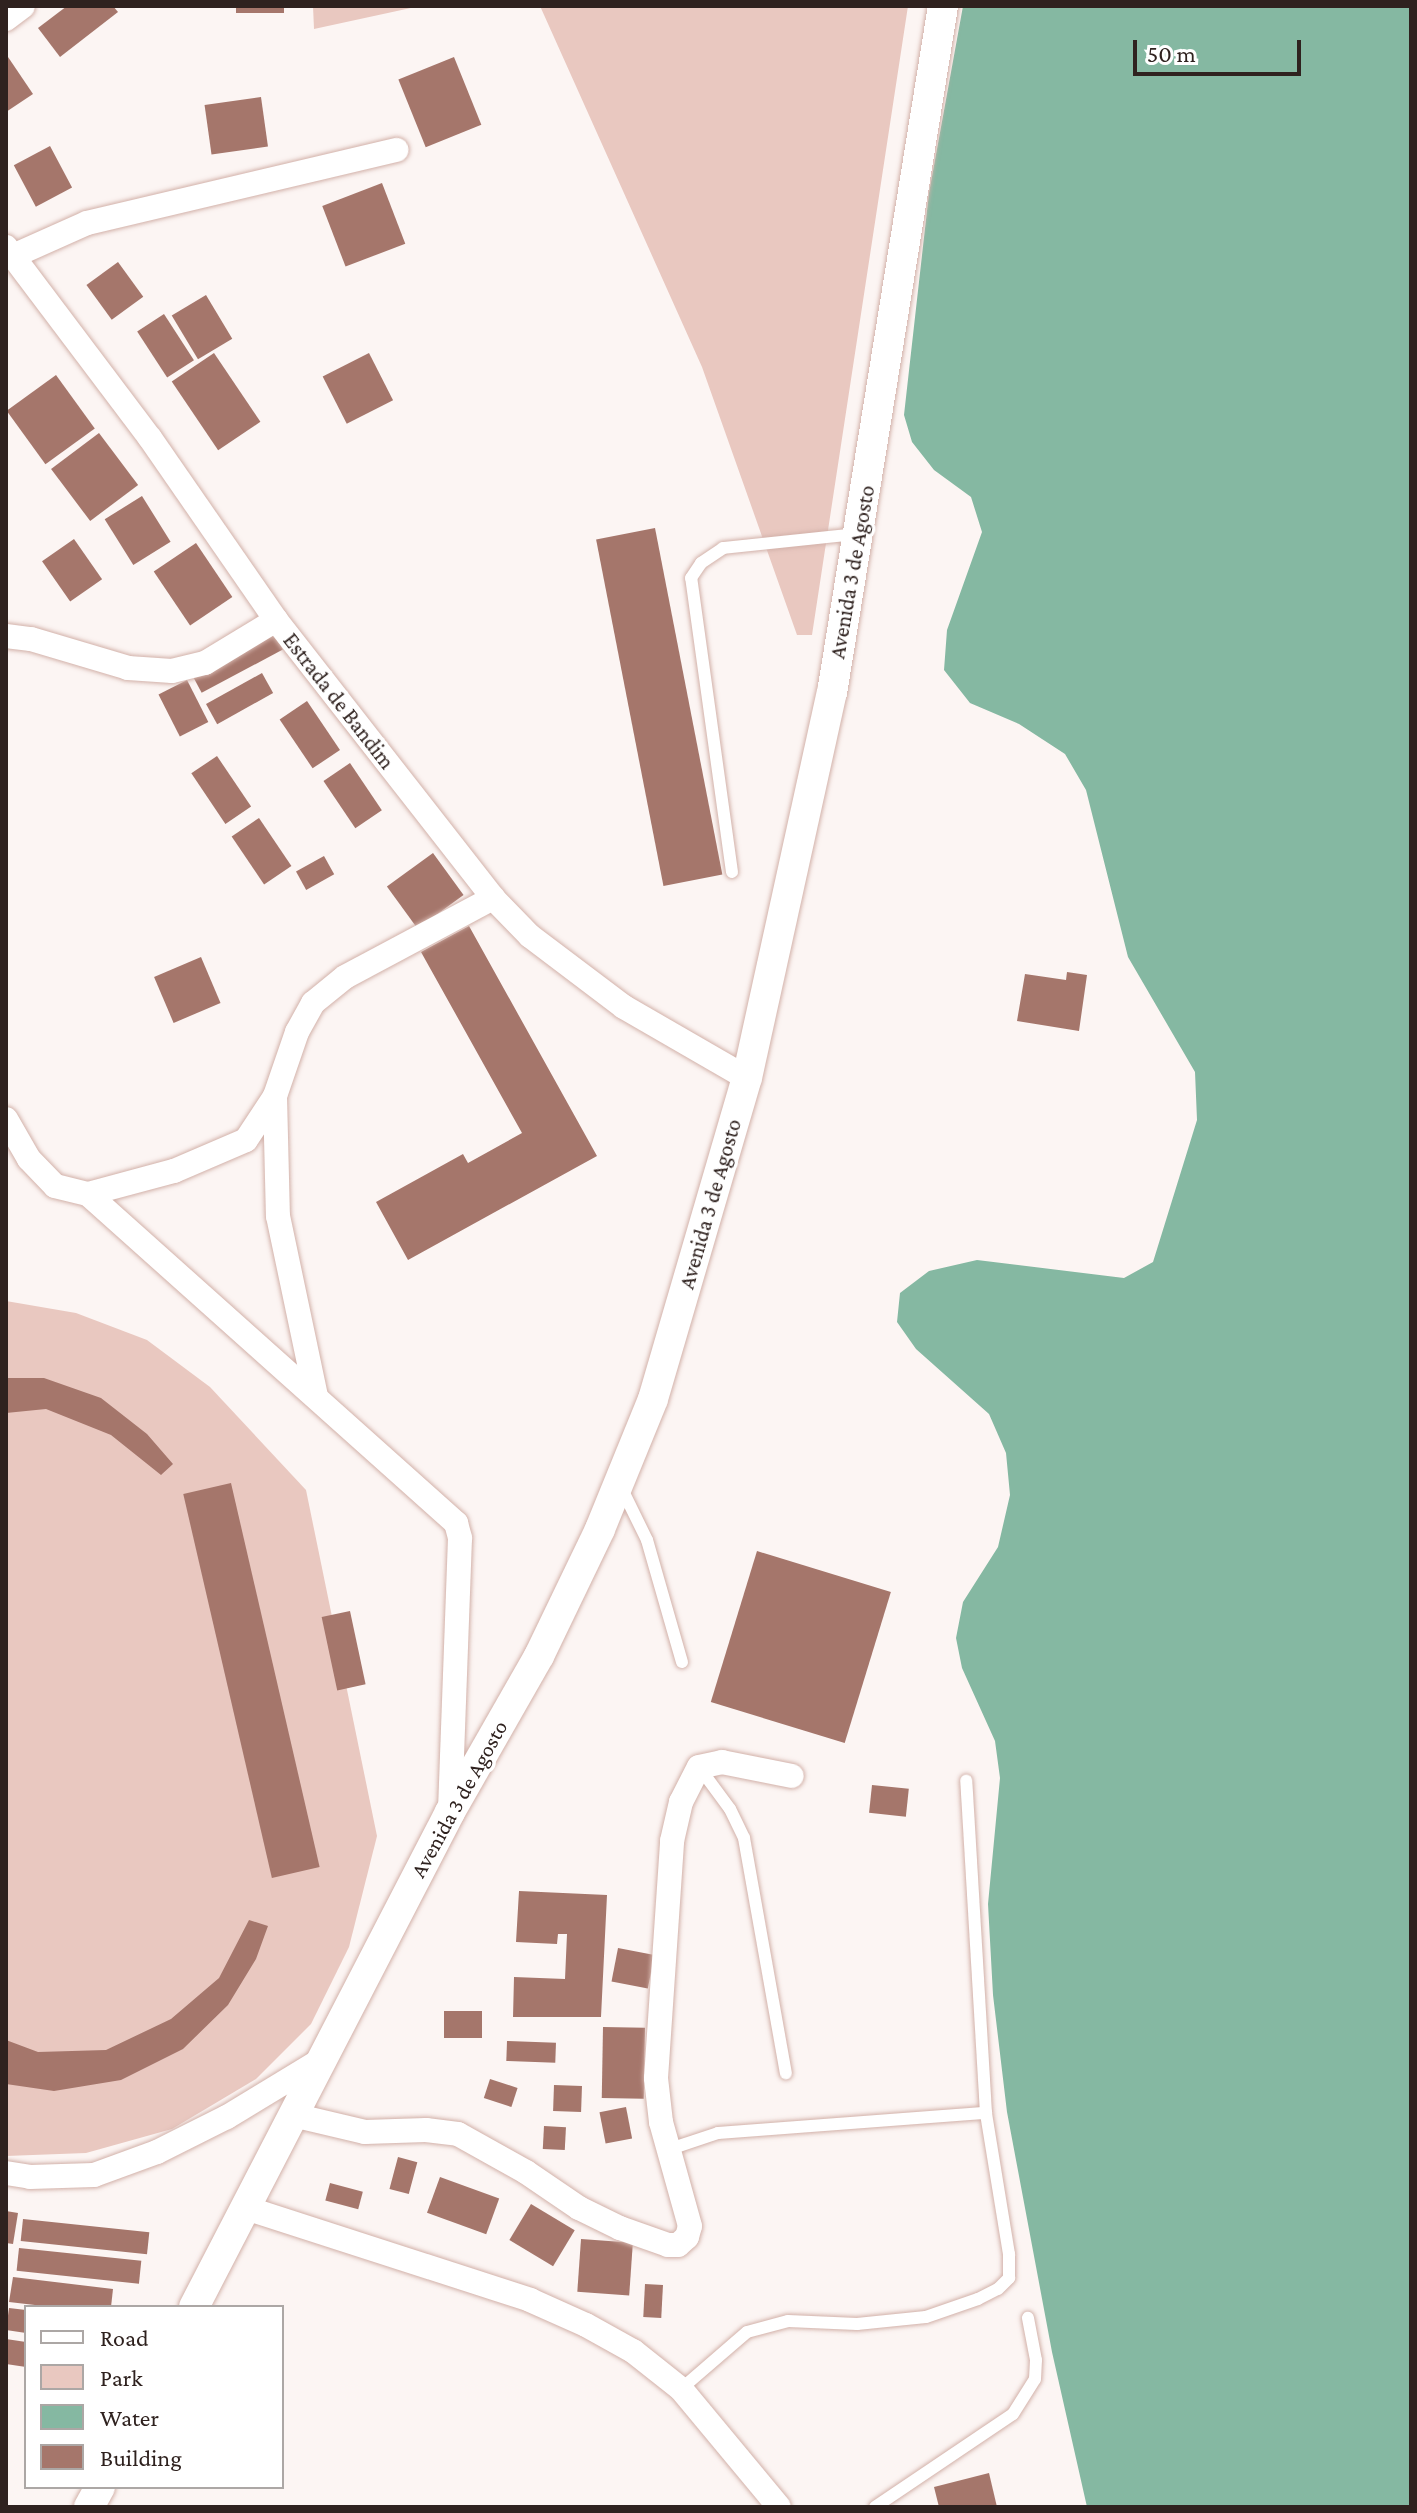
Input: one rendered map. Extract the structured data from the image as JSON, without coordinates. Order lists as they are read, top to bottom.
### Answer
{
  "streets": {
    "street": ["Avenida 3 de Agosto", "Estrada de Bandim"]
  },
  "crossings": [
    ["Avenida 3 de Agosto", "Estrada de Bandim"]
  ],
  "legend": [
    "Road",
    "Park",
    "Water",
    "Building"
  ],
  "scale_bar": "50 m"
}
